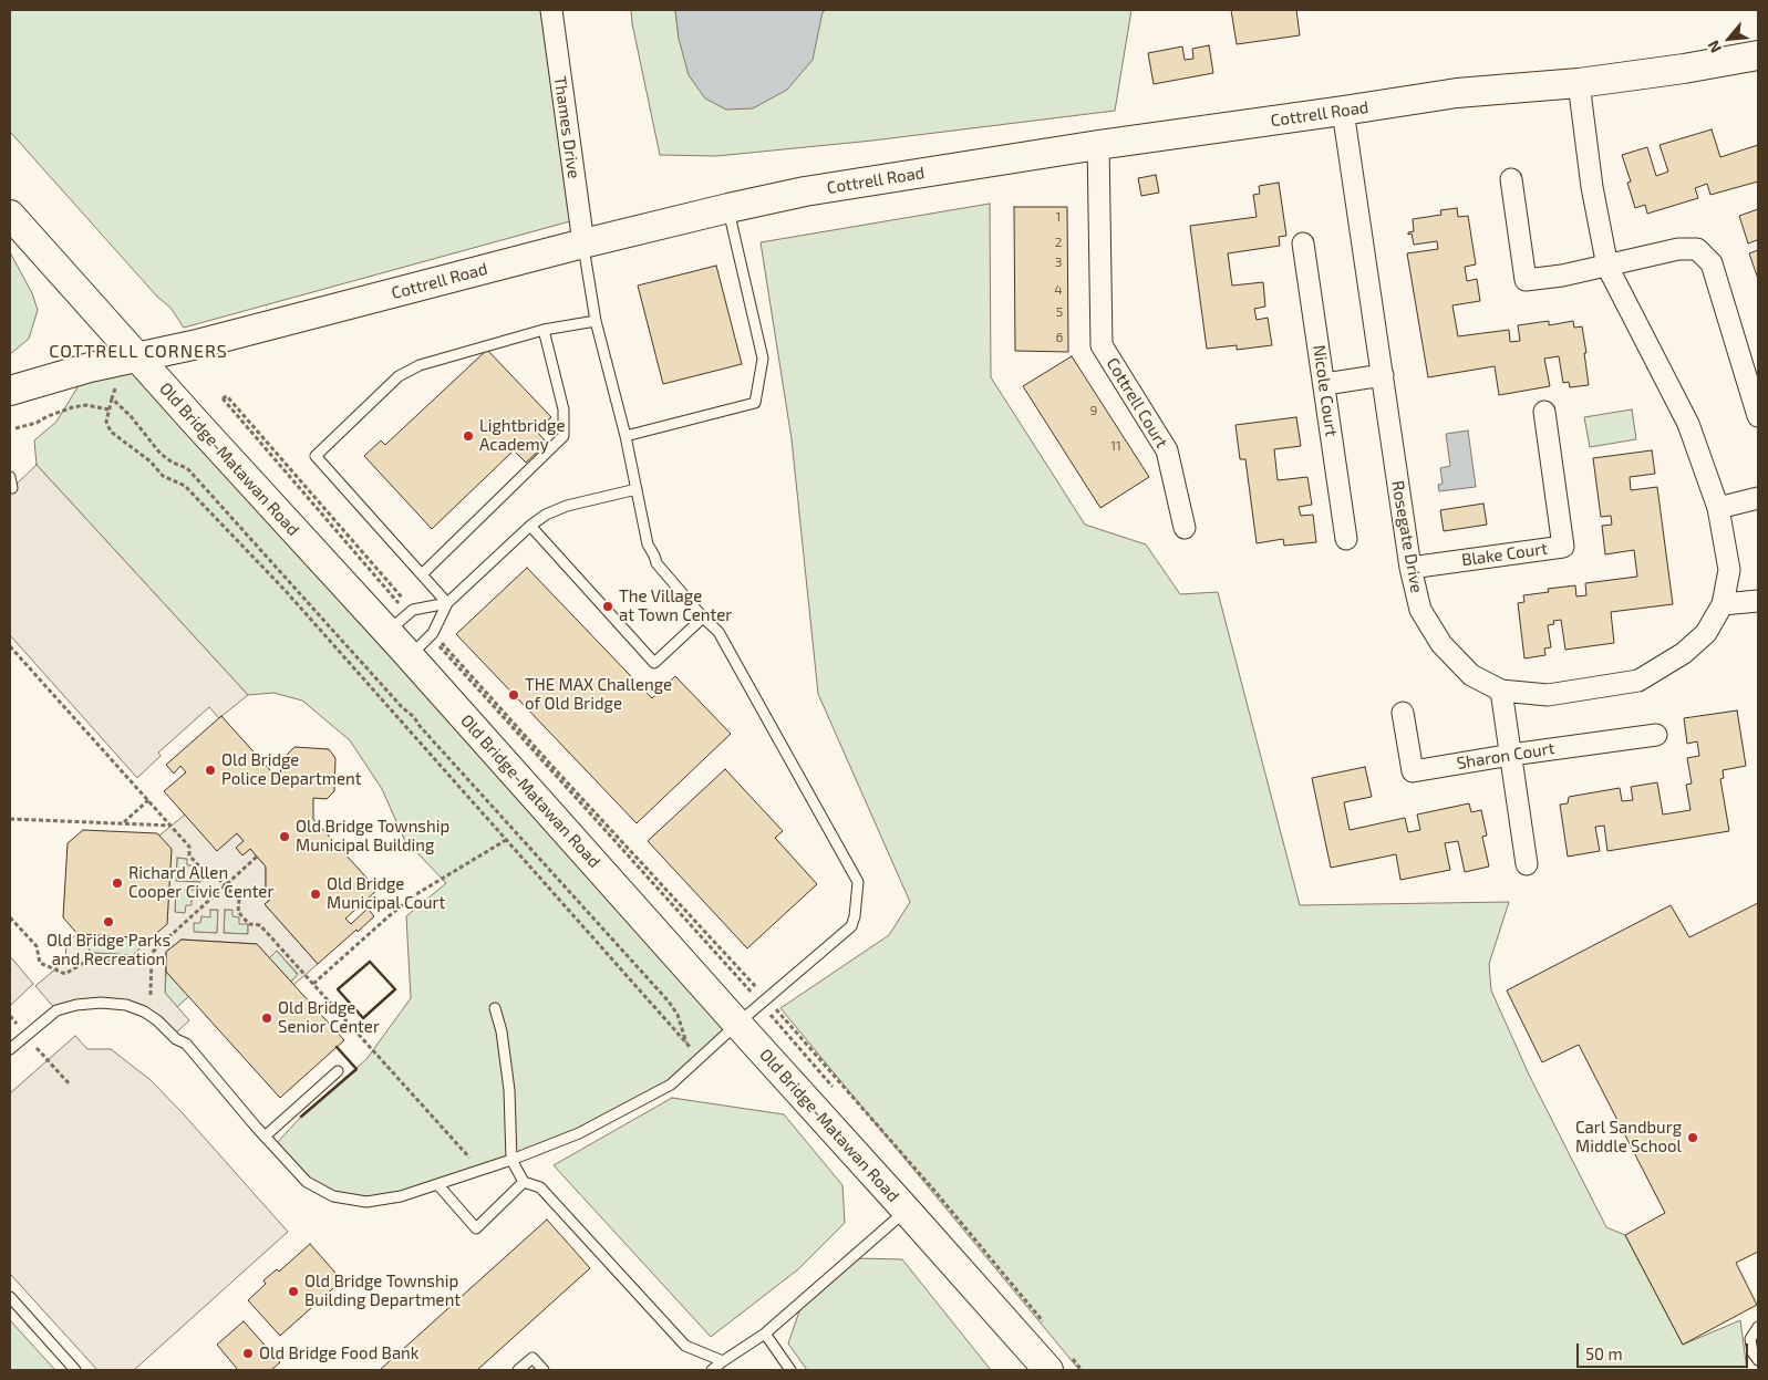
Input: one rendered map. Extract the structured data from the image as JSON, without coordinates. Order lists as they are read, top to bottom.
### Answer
{
  "streets": {
    "street": [
      "Cottrell Road",
      "Thames Drive",
      "Nicole Court",
      "Cottrell Court",
      "Old Bridge-Matawan Road",
      "Rosegate Drive",
      "Blake Court",
      "Sharon Court"
    ]
  },
  "crossings": [
    ["Cottrell Road", "Thames Drive"],
    ["Cottrell Road", "Cottrell Court"],
    ["Cottrell Road", "Old Bridge-Matawan Road"],
    ["Cottrell Road", "Rosegate Drive"],
    ["Rosegate Drive", "Blake Court"]
  ],
  "districts": ["COTTRELL CORNERS"],
  "places": [
    "Lightbridge Academy",
    "The Village at Town Center",
    "THE MAX Challenge of Old Bridge",
    "Old Bridge Police Department",
    "Old Bridge Township Municipal Building",
    "Richard Allen Cooper Civic Center",
    "Old Bridge Municipal Court",
    "Old Bridge Parks and Recreation",
    "Old Bridge Senior Center",
    "Carl Sandburg Middle School",
    "Old Bridge Township Building Department",
    "Old Bridge Food Bank"
  ],
  "house_numbers": [
    "1",
    "2",
    "3",
    "4",
    "5",
    "6",
    "9",
    "11"
  ],
  "scale_bar": "50 m",
  "north": "bottom left"
}
